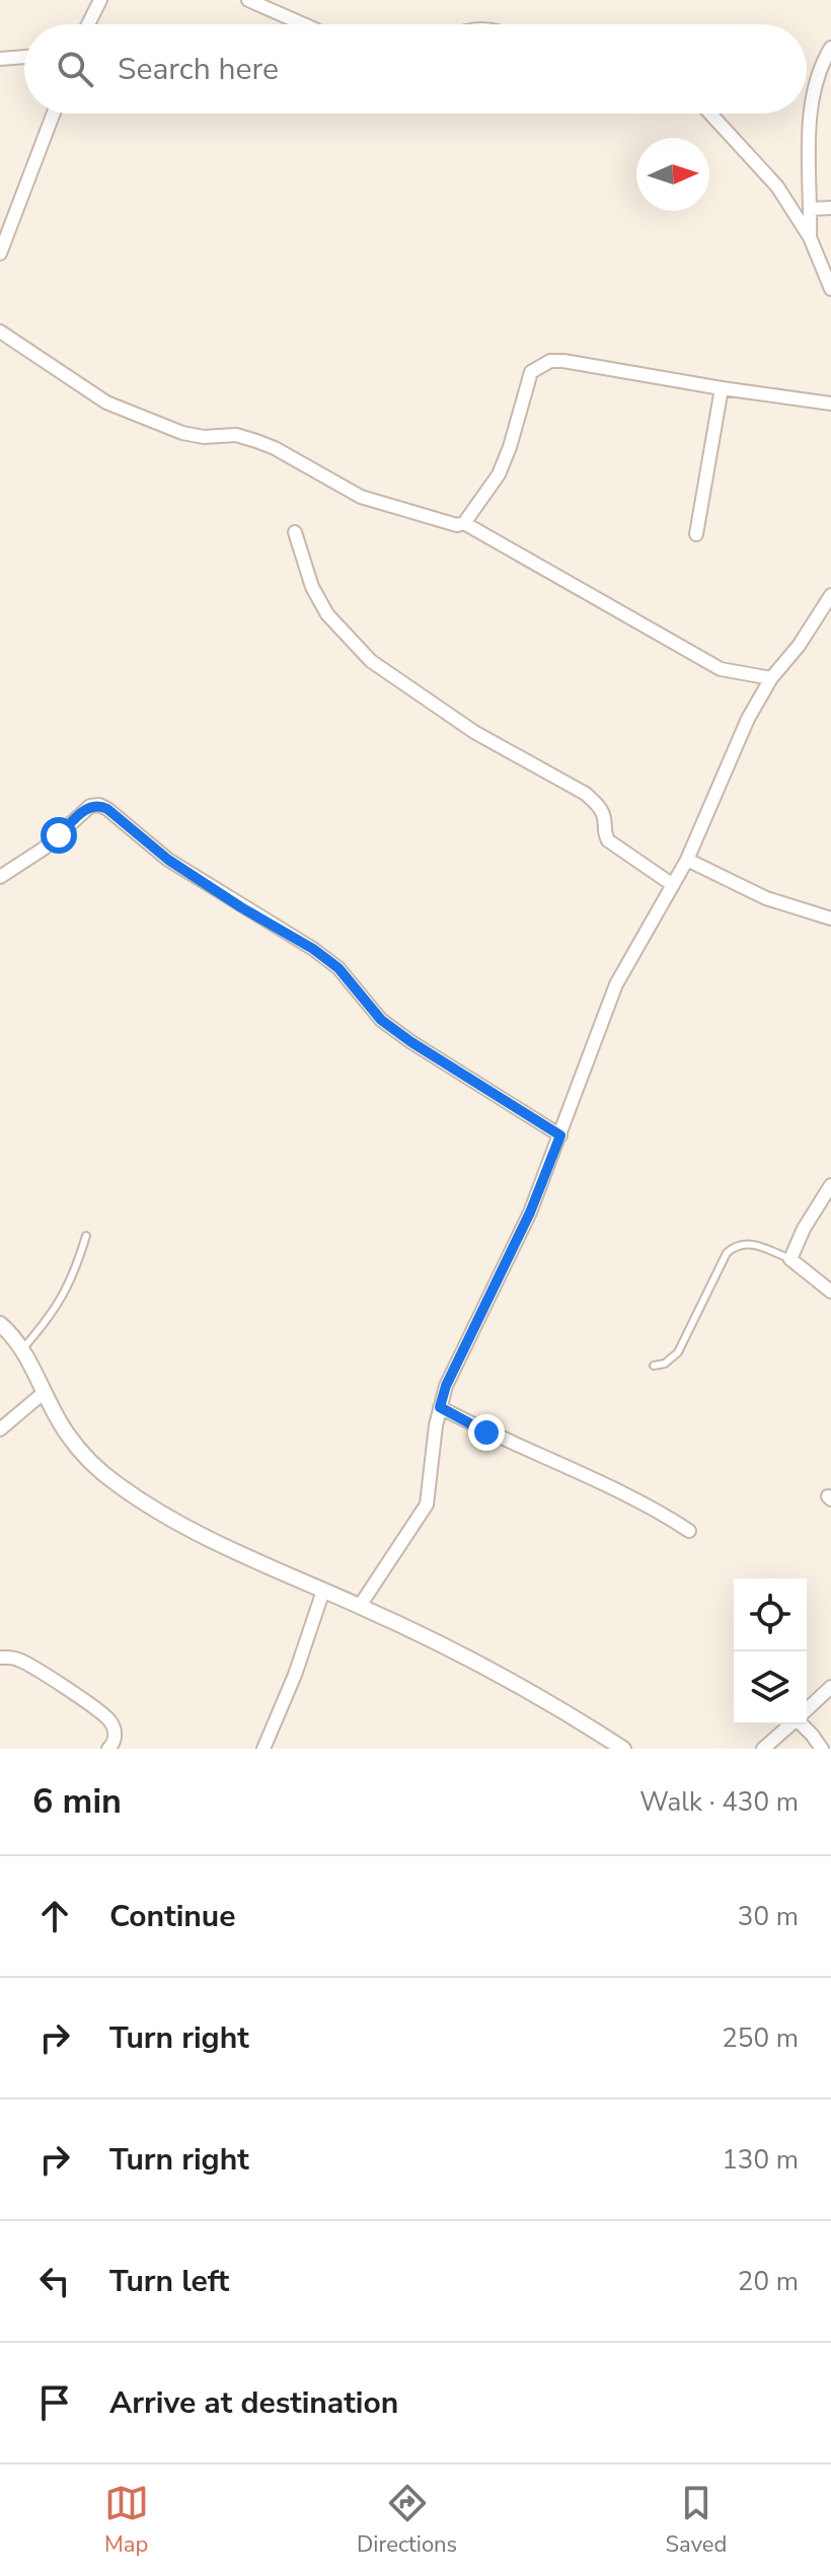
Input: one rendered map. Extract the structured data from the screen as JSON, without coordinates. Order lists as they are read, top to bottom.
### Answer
{
  "north": "right",
  "page": {
    "search": "Search here",
    "heading": ["6 min", "Walk · 430 m"],
    "list": [
      ["Continue", "30 m"],
      ["Turn right", "250 m"],
      ["Turn right", "130 m"],
      ["Turn left", "20 m"],
      "Arrive at destination"
    ],
    "nav": ["Map", "Directions", "Saved"]
  }
}
